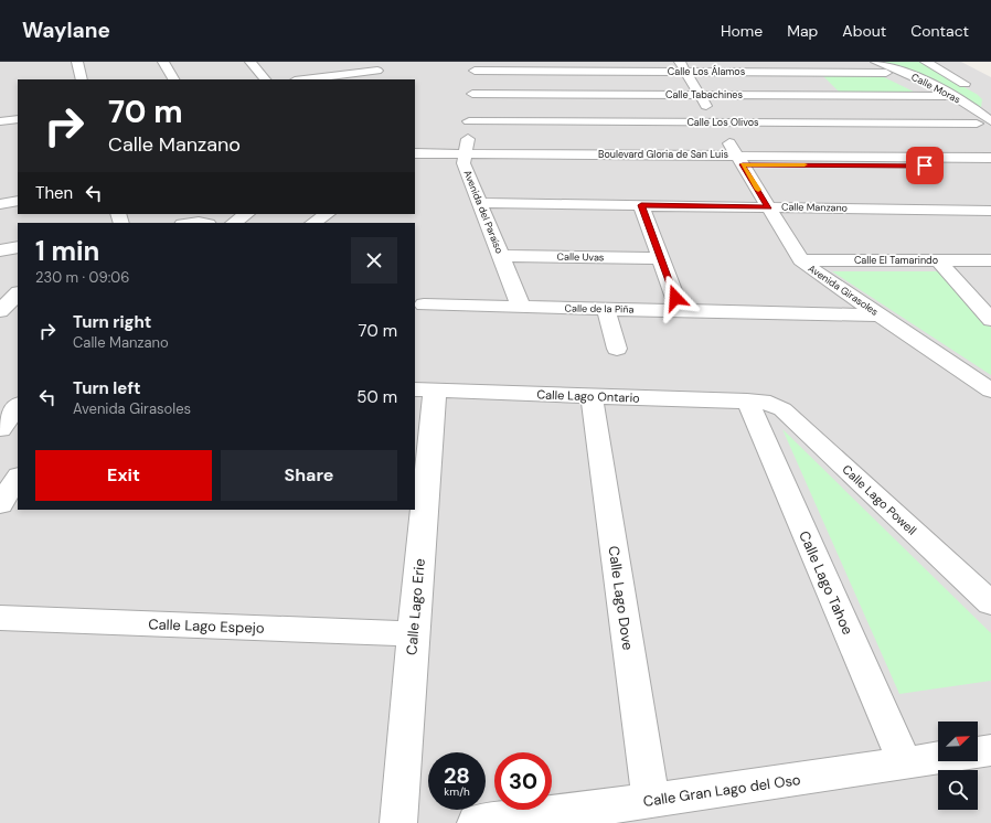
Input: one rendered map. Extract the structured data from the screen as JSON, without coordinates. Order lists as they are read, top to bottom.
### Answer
{
  "streets": {
    "street": [
      "Calle Los Álamos",
      "Calle Moras",
      "Calle Tabachines",
      "Calle Los Olivos",
      "Boulevard Gloria de San Luis",
      "Calle Manzano",
      "Avenida del Paraíso",
      "Calle Uvas",
      "Calle El Tamarindo",
      "Avenida Girasoles",
      "Calle de la Piña",
      "Calle Lago Ontario",
      "Calle Lago Powell",
      "Calle Lago Tahoe",
      "Calle Lago Dove",
      "Calle Lago Erie",
      "Calle Lago Espejo",
      "Calle Gran Lago del Oso"
    ]
  },
  "crossings": [
    ["Calle Los Álamos", "Avenida del Paraíso"],
    ["Calle Los Álamos", "Avenida Girasoles"],
    ["Calle Moras", "Calle Tabachines"],
    ["Calle Moras", "Calle Los Olivos"],
    ["Calle Tabachines", "Avenida del Paraíso"],
    ["Calle Tabachines", "Avenida Girasoles"],
    ["Calle Los Olivos", "Avenida del Paraíso"],
    ["Calle Los Olivos", "Avenida Girasoles"],
    ["Boulevard Gloria de San Luis", "Avenida del Paraíso"],
    ["Boulevard Gloria de San Luis", "Avenida Girasoles"],
    ["Calle Manzano", "Avenida del Paraíso"],
    ["Calle Manzano", "Avenida Girasoles"],
    ["Avenida del Paraíso", "Calle Uvas"],
    ["Avenida del Paraíso", "Calle de la Piña"],
    ["Calle El Tamarindo", "Avenida Girasoles"],
    ["Avenida Girasoles", "Calle de la Piña"],
    ["Calle Lago Ontario", "Calle Lago Powell"],
    ["Calle Lago Ontario", "Calle Lago Tahoe"],
    ["Calle Lago Ontario", "Calle Lago Dove"],
    ["Calle Lago Ontario", "Calle Lago Erie"],
    ["Calle Lago Powell", "Calle Lago Tahoe"],
    ["Calle Lago Tahoe", "Calle Gran Lago del Oso"],
    ["Calle Lago Dove", "Calle Gran Lago del Oso"],
    ["Calle Lago Erie", "Calle Lago Espejo"]
  ],
  "north": "top right",
  "page": {
    "header": "Waylane",
    "nav": [
      "Home",
      "Map",
      "About",
      "Contact"
    ],
    "turn": ["70 m", "Calle Manzano"],
    "then": "Then",
    "heading": ["1 min", "230 m · 09:06"],
    "list": [
      {
        "name": "Turn right",
        "note": "Calle Manzano",
        "value": "70 m"
      },
      {
        "name": "Turn left",
        "note": "Avenida Girasoles",
        "value": "50 m"
      }
    ],
    "buttons": ["Exit", "Share"],
    "speed": "28 km/h",
    "limit": "30"
  }
}
